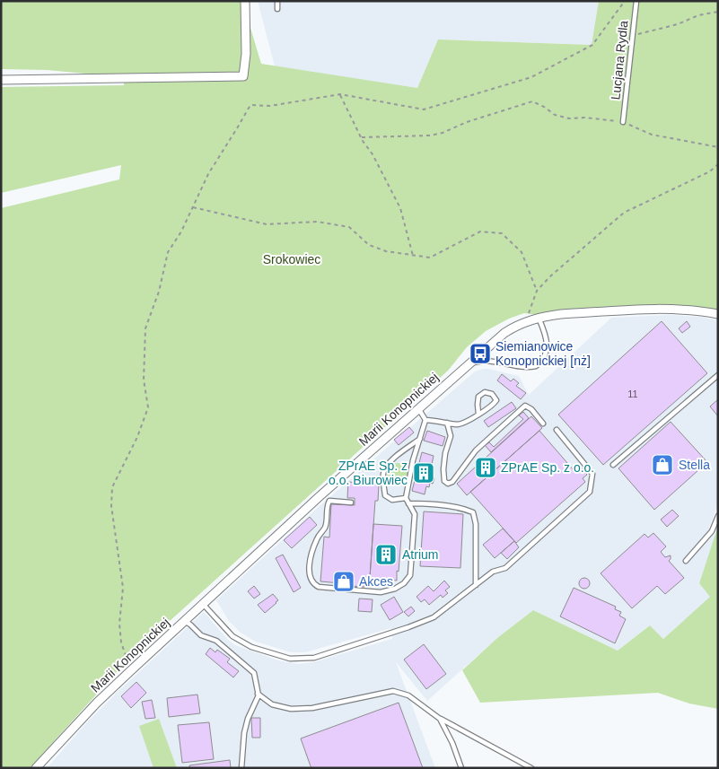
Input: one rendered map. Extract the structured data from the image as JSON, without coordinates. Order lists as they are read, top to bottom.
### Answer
{
  "streets": {
    "street": ["Marii Konopnickiej"],
    "lane": ["Lucjana Rydla"]
  },
  "parks": ["Srokowiec"],
  "places": {
    "bus stop": ["Siemianowice Konopnickiej [nż]"],
    "shop": ["Stella", "Akces"],
    "building": ["ZPrAE Sp. z o.o.", "ZPrAE Sp. z o.o. Biurowiec", "Atrium"]
  },
  "house_numbers": ["11"]
}
